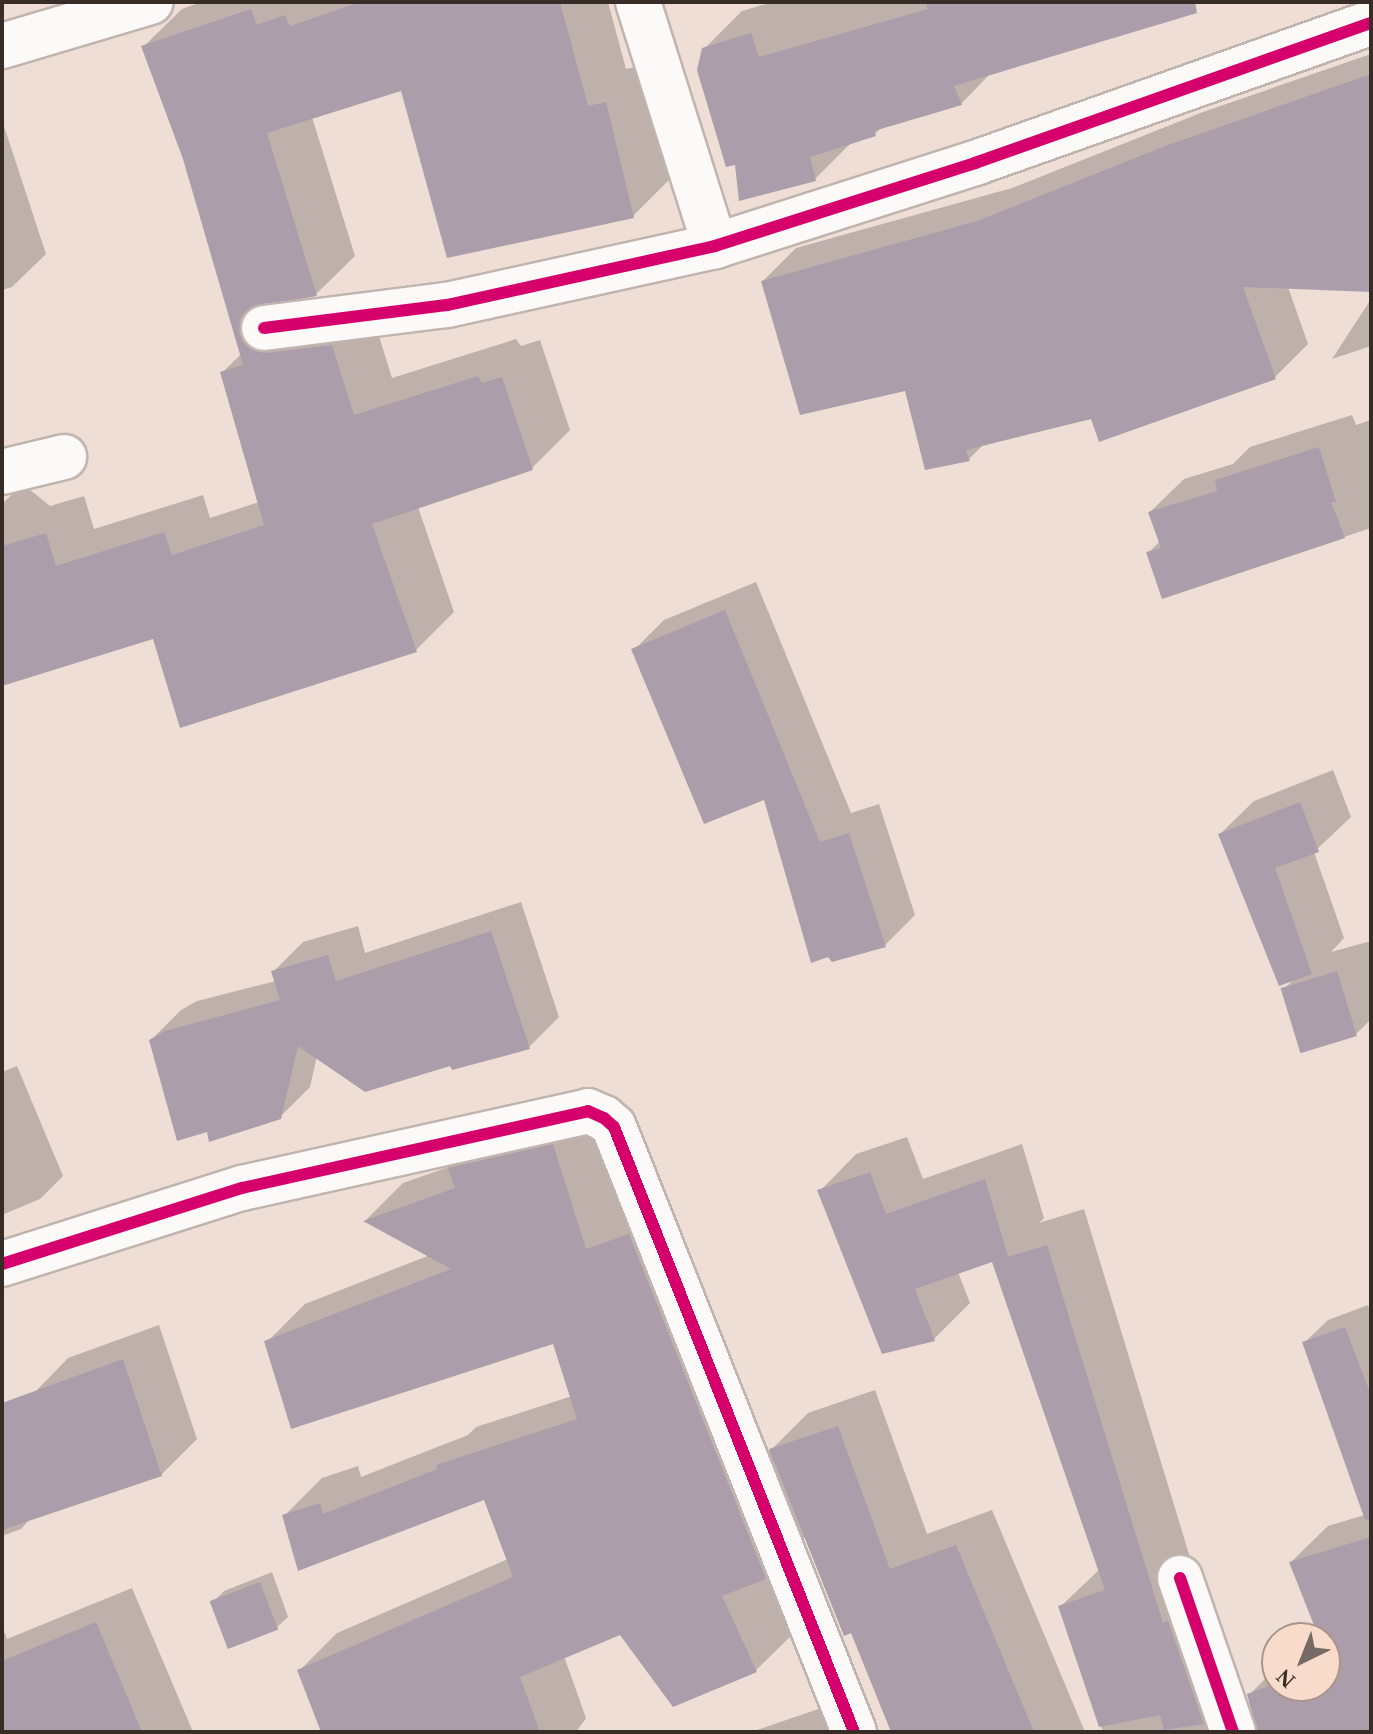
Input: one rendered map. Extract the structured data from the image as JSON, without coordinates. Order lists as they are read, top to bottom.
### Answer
{
  "north": "bottom left"
}
